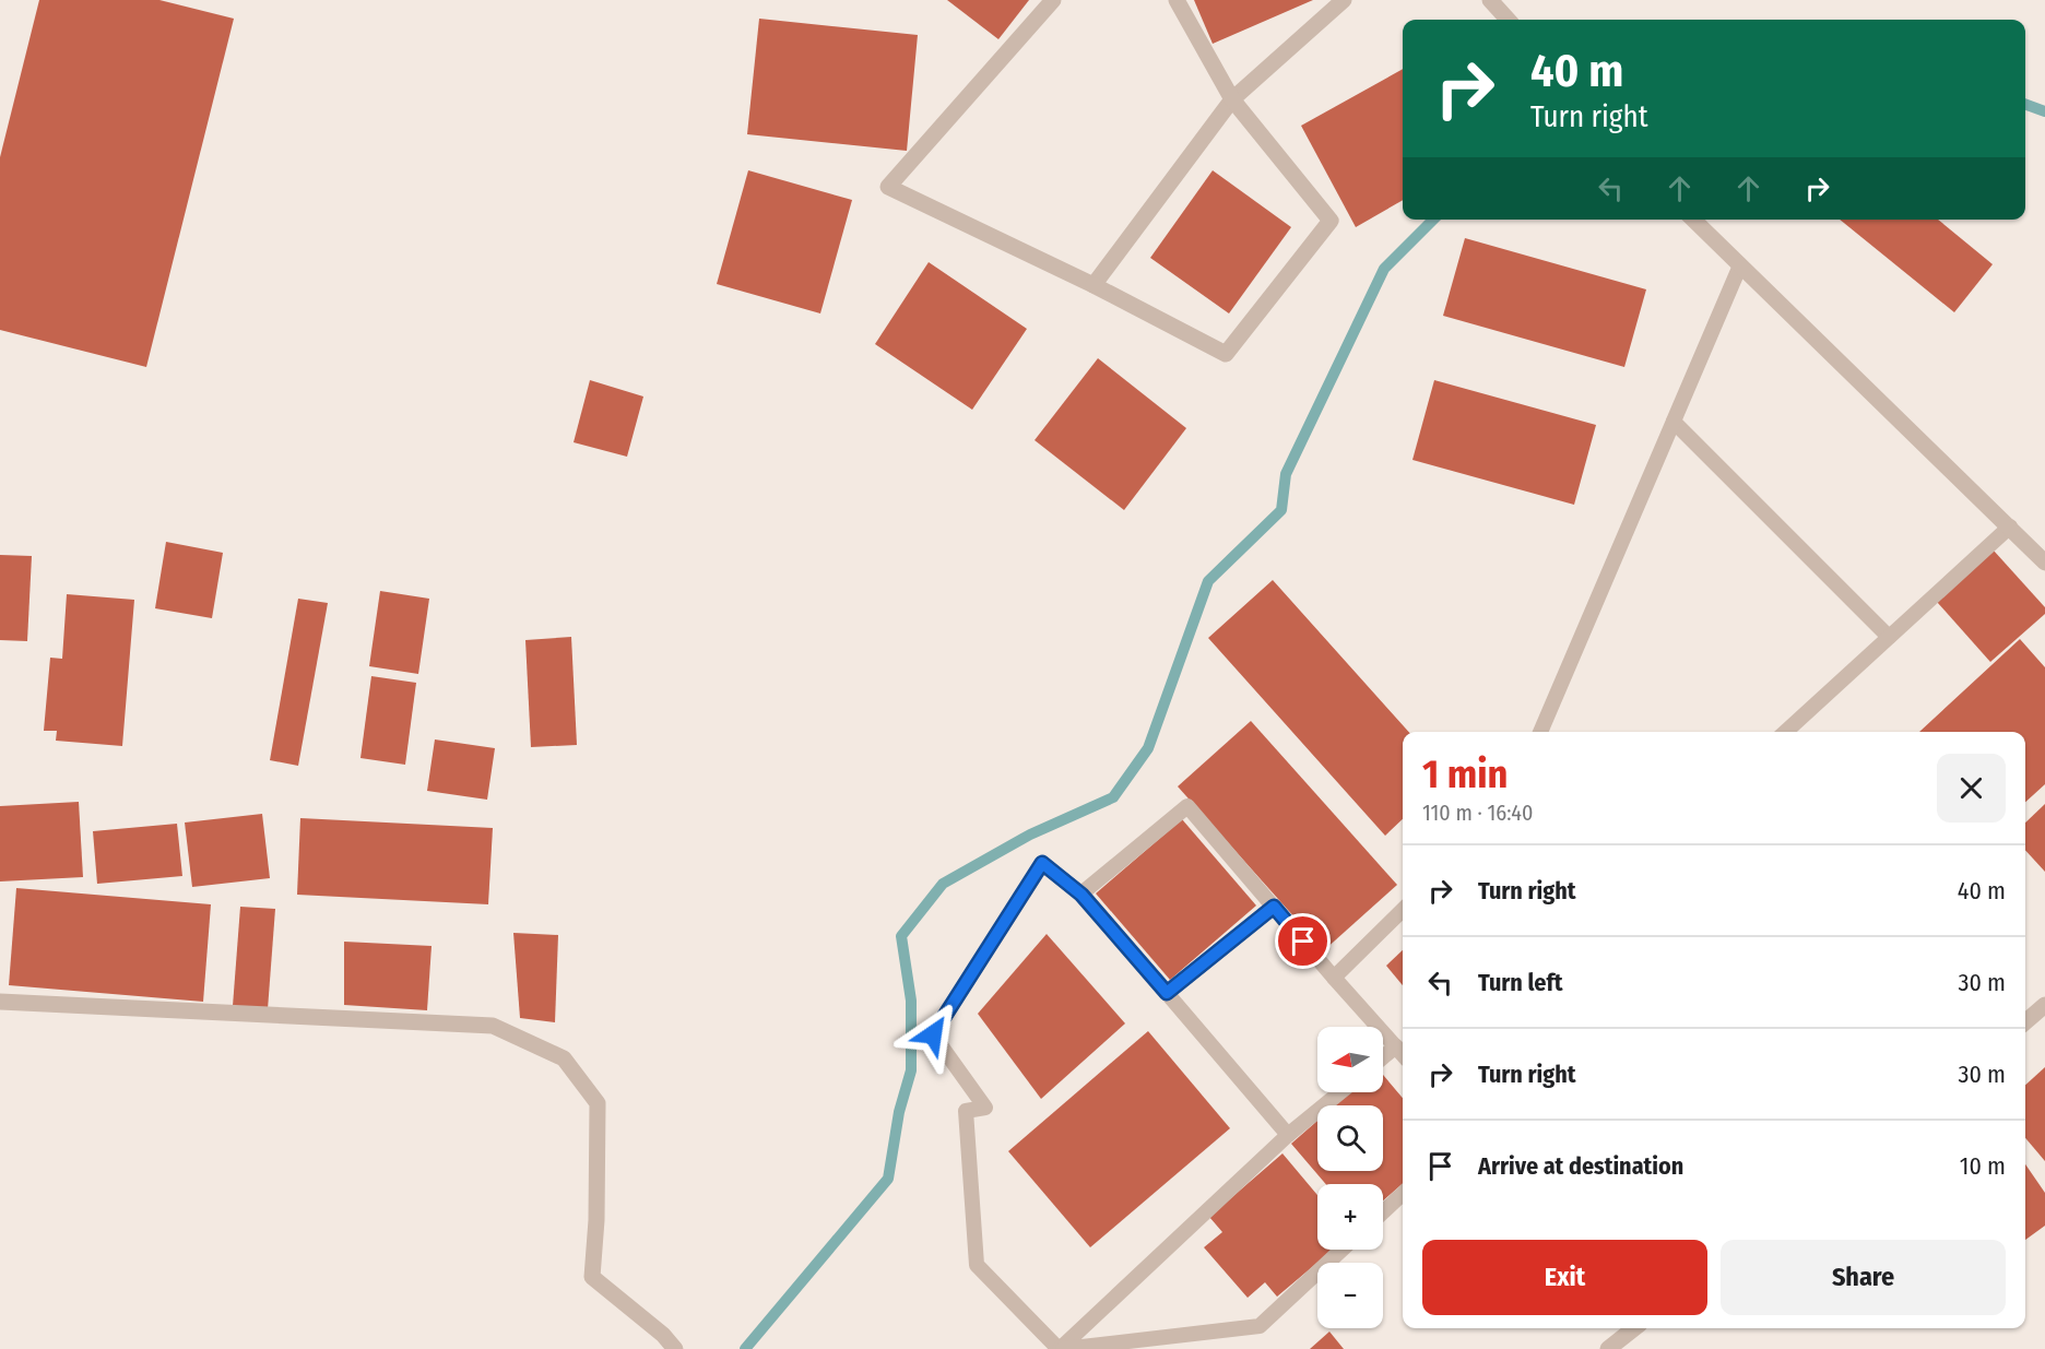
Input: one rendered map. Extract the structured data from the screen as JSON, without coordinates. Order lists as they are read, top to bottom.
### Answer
{
  "north": "left",
  "page": {
    "turn": ["40 m", "Turn right"],
    "heading": ["1 min", "110 m · 16:40"],
    "list": [
      {
        "name": "Turn right",
        "value": "40 m"
      },
      {
        "name": "Turn left",
        "value": "30 m"
      },
      {
        "name": "Turn right",
        "value": "30 m"
      },
      {
        "name": "Arrive at destination",
        "value": "10 m"
      }
    ],
    "map_buttons": ["+", "−"],
    "buttons": ["Exit", "Share"]
  }
}
